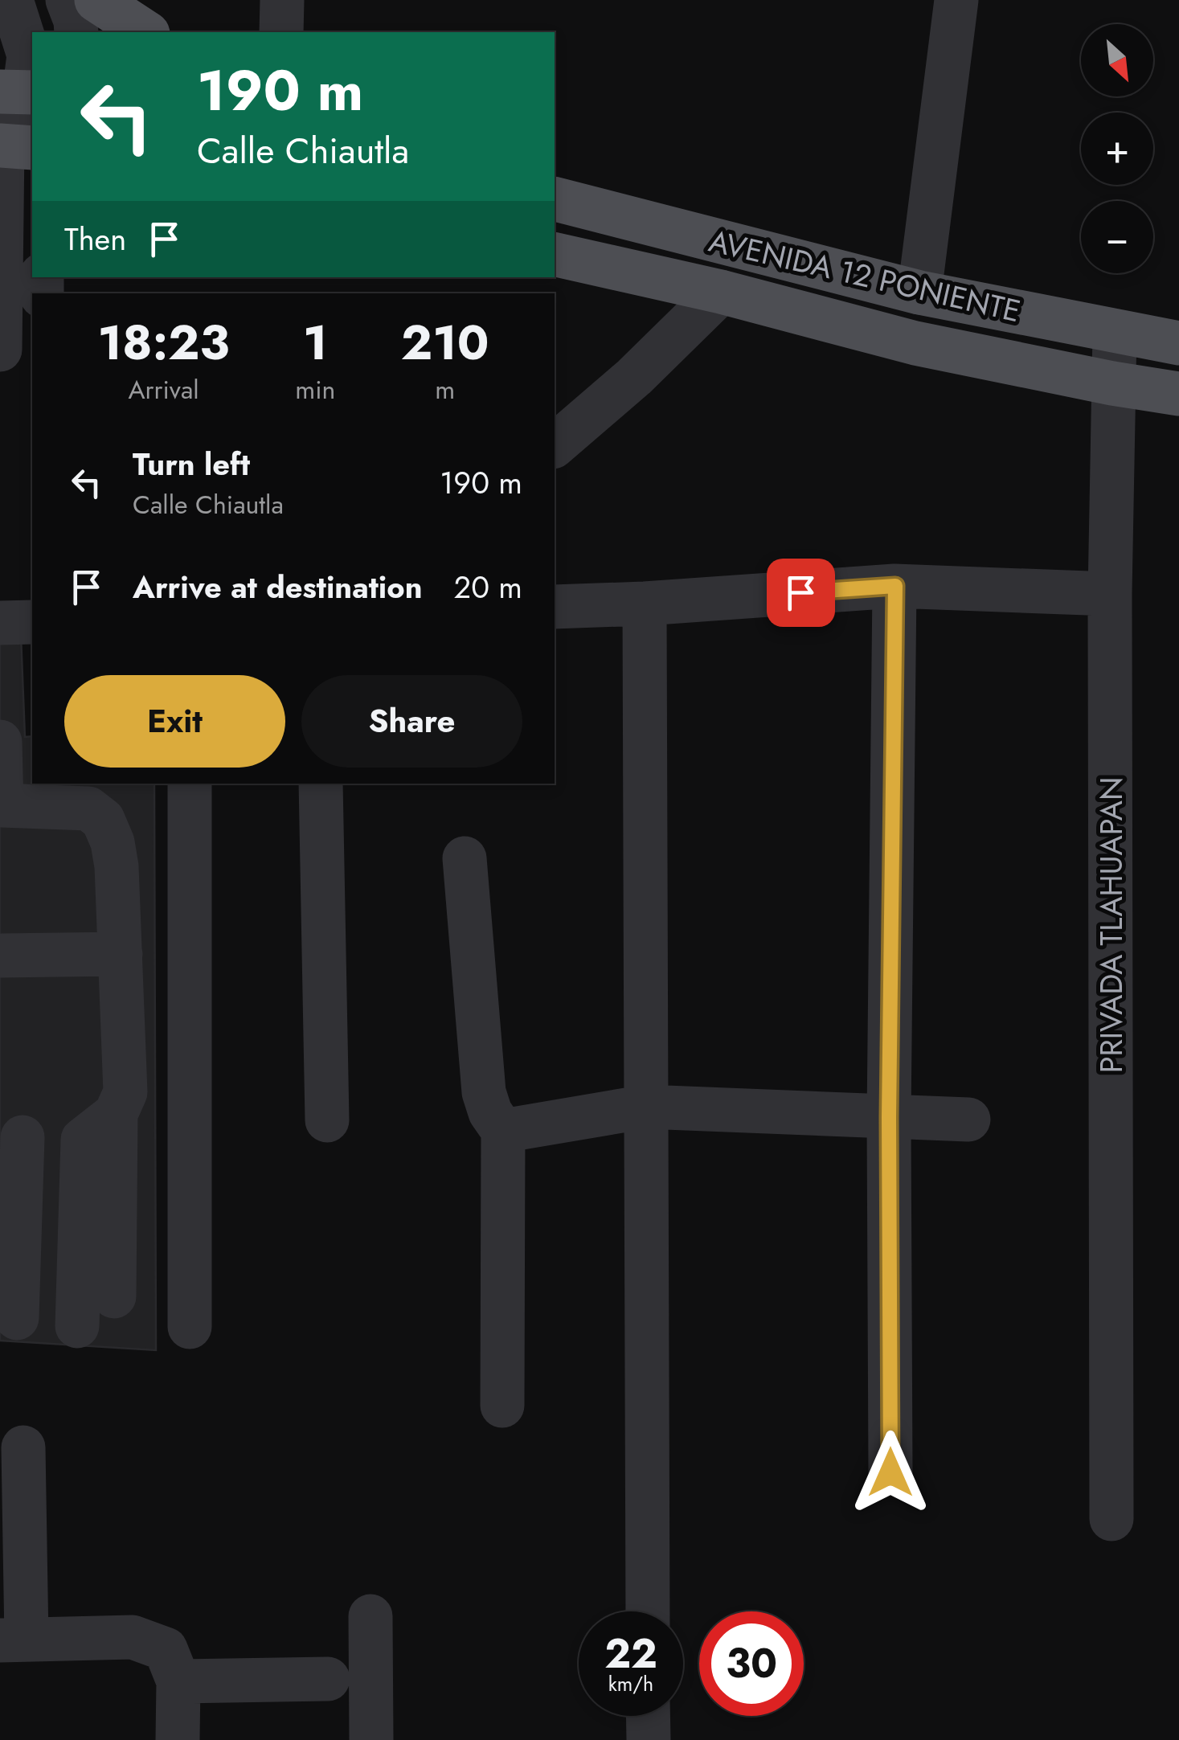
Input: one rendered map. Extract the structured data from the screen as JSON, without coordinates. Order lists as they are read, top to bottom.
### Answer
{
  "streets": {
    "main road": ["AVENIDA 12 PONIENTE"],
    "street": ["PRIVADA TLAHUAPAN"]
  },
  "crossings": [
    ["AVENIDA 12 PONIENTE", "PRIVADA TLAHUAPAN"]
  ],
  "north": "bottom right",
  "page": {
    "map_buttons": ["+", "−"],
    "turn": ["190 m", "Calle Chiautla"],
    "then": "Then",
    "eta": [
      "18:23",
      "Arrival",
      "1",
      "min",
      "210",
      "m"
    ],
    "list": [
      {
        "name": "Turn left",
        "note": "Calle Chiautla",
        "value": "190 m"
      },
      {
        "name": "Arrive at destination",
        "value": "20 m"
      }
    ],
    "buttons": ["Exit", "Share"],
    "speed": "22 km/h",
    "limit": "30"
  }
}
